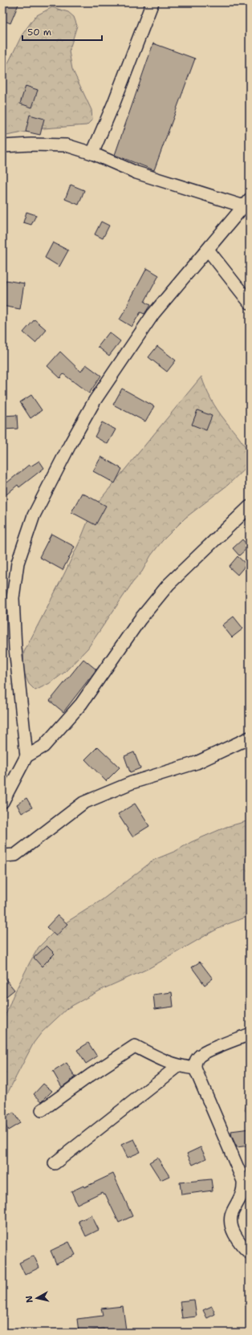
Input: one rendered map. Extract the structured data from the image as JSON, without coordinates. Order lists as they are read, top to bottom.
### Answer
{
  "scale_bar": "50 m",
  "north": "left"
}
